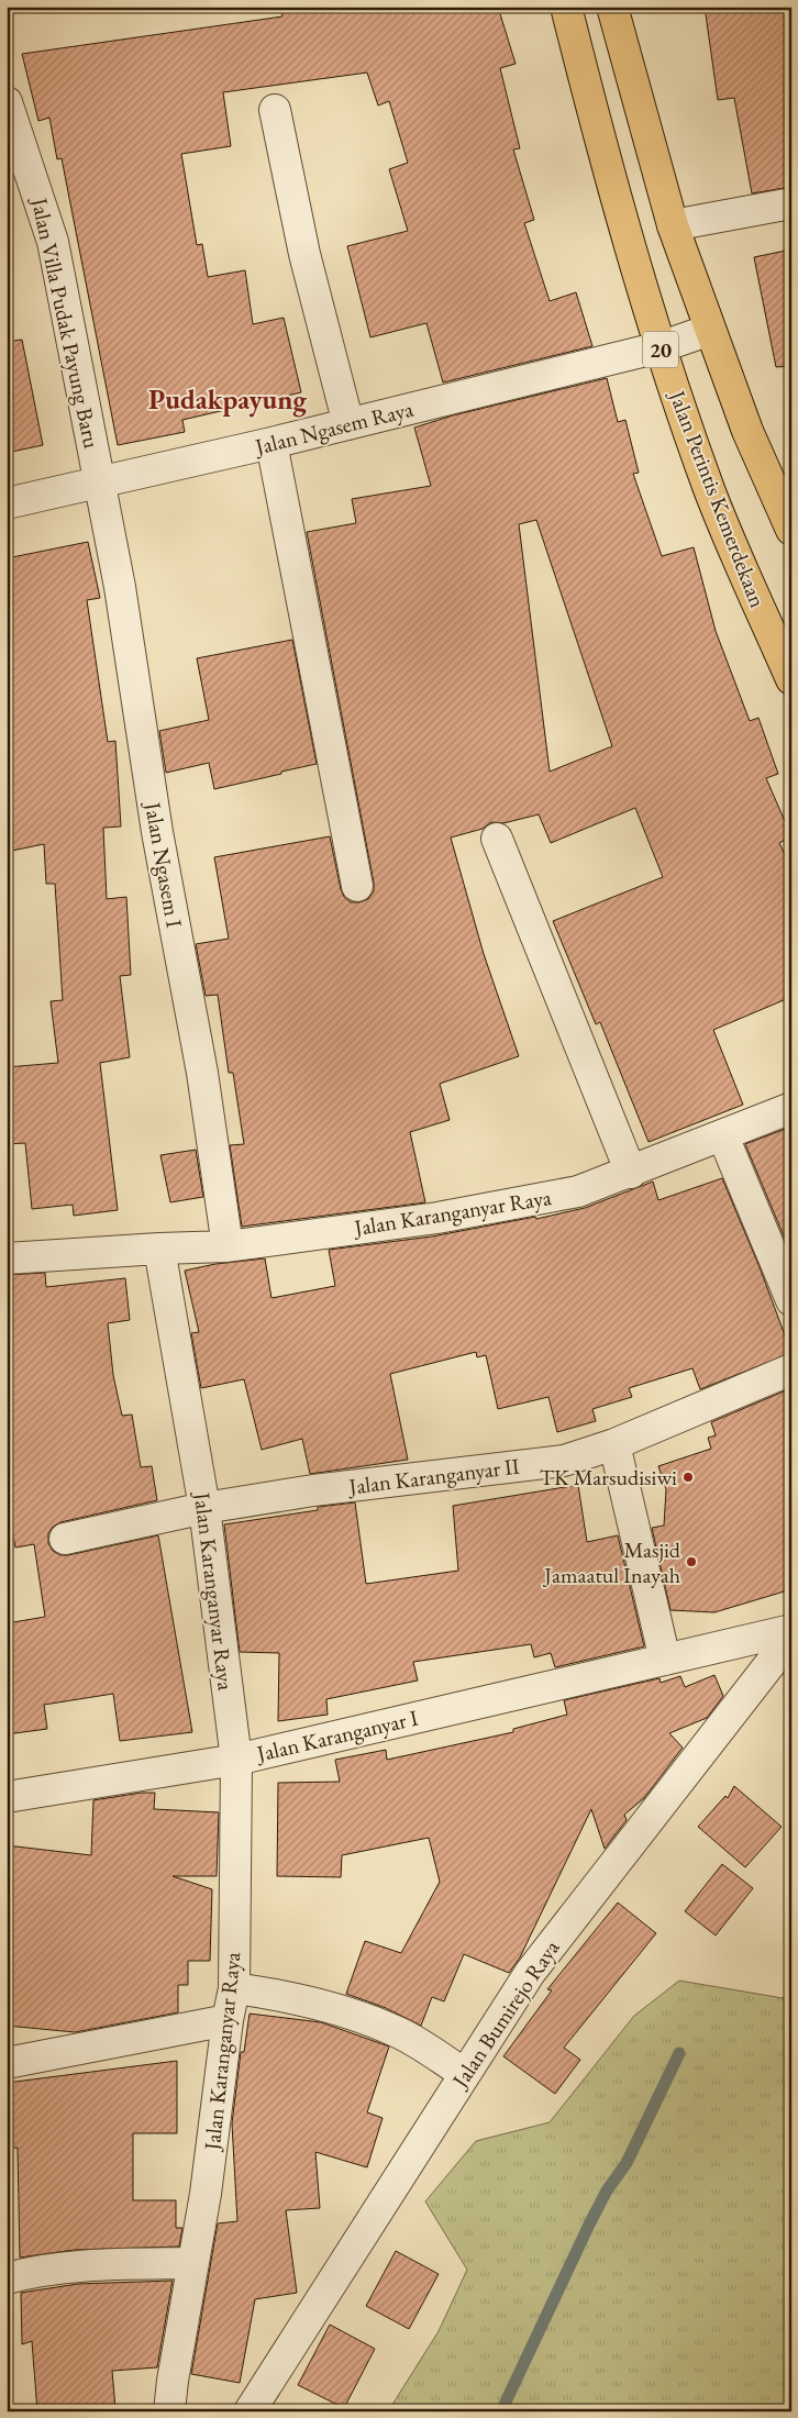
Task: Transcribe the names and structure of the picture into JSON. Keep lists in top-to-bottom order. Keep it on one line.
{"streets":{"highway":["20","Jalan Perintis Kemerdekaan"],"street":["Jalan Villa Pudak Payung Baru","Jalan Ngasem Raya","Jalan Ngasem I","Jalan Karanganyar Raya","Jalan Karanganyar II","Jalan Karanganyar I","Jalan Bumirejo Raya"]},"crossings":[["Jalan Villa Pudak Payung Baru","Jalan Ngasem Raya"],["Jalan Villa Pudak Payung Baru","Jalan Ngasem I"],["Jalan Ngasem Raya","Jalan Perintis Kemerdekaan"],["Jalan Ngasem Raya","Jalan Ngasem I"],["Jalan Ngasem I","Jalan Karanganyar Raya"],["Jalan Karanganyar Raya","Jalan Karanganyar II"],["Jalan Karanganyar Raya","Jalan Karanganyar I"]],"districts":["Pudakpayung"],"places":["TK Marsudisiwi","Masjid Jamaatul Inayah"]}
